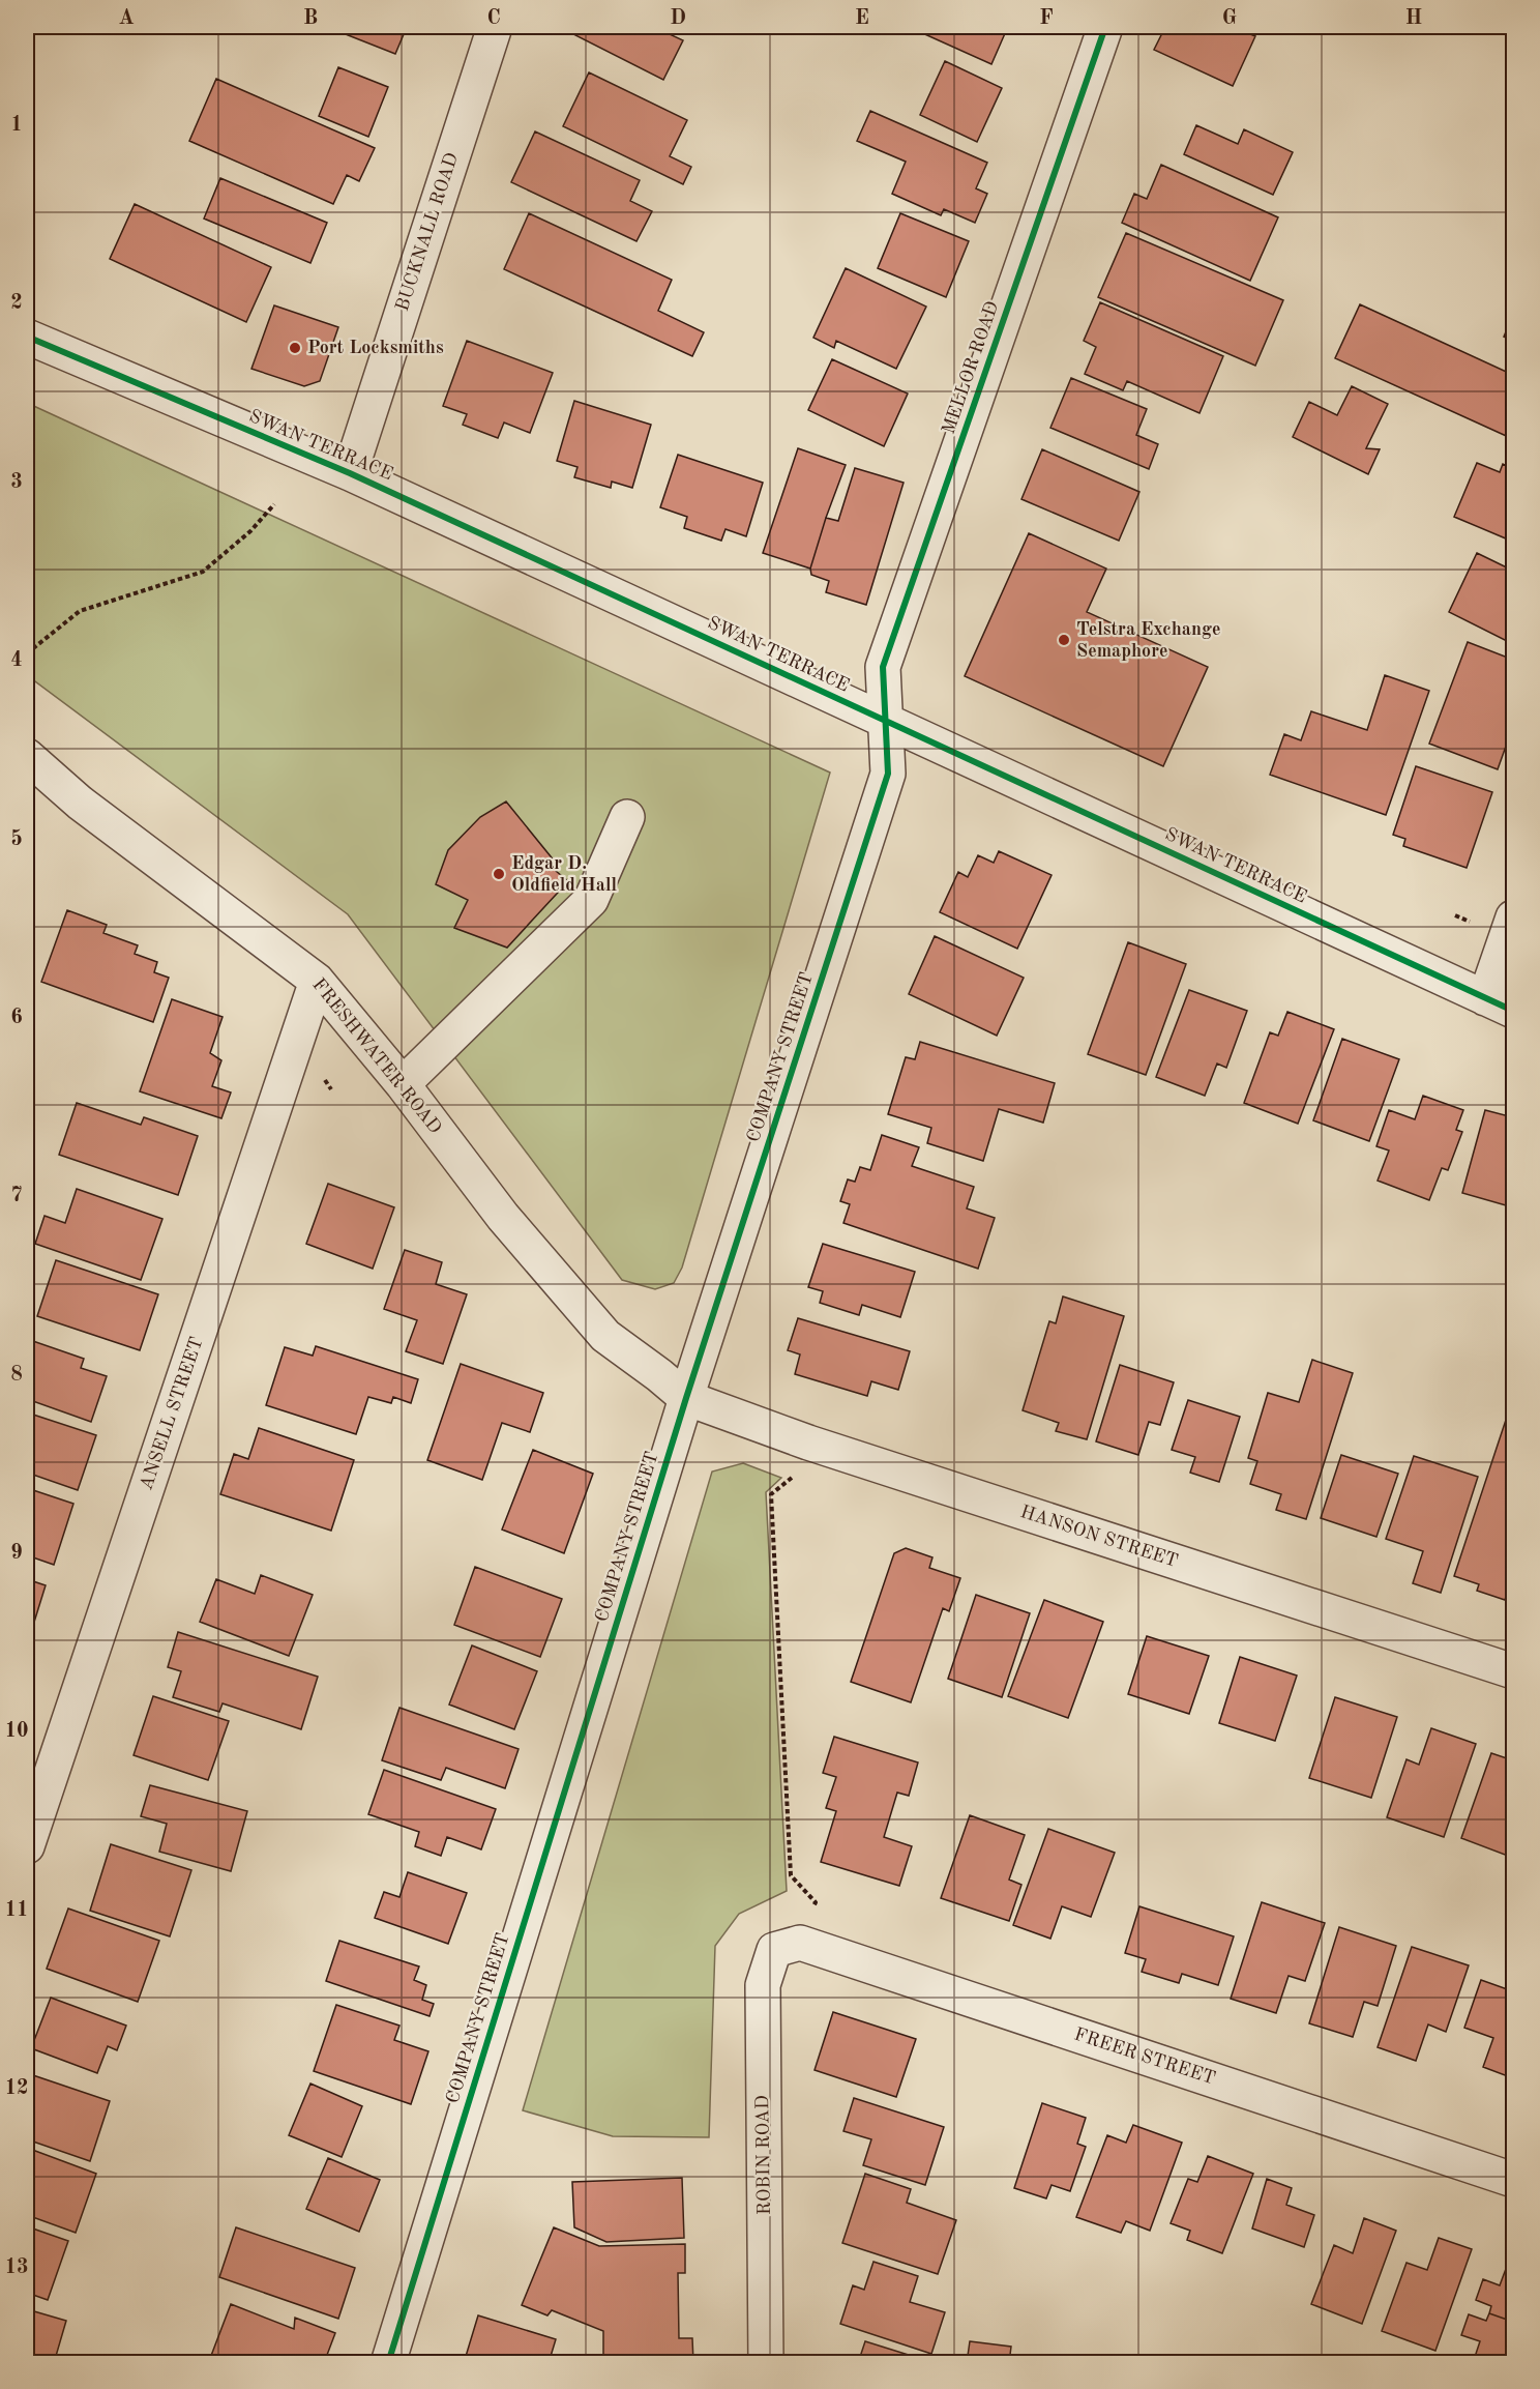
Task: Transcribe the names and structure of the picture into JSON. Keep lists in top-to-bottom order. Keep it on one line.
{"streets":{"street":["BUCKNALL ROAD","MELLOR ROAD","SWAN TERRACE","FRESHWATER ROAD","COMPANY STREET","ANSELL STREET","HANSON STREET","FREER STREET","ROBIN ROAD"]},"crossings":[["BUCKNALL ROAD","SWAN TERRACE"],["MELLOR ROAD","SWAN TERRACE"],["MELLOR ROAD","COMPANY STREET"],["SWAN TERRACE","COMPANY STREET"],["FRESHWATER ROAD","COMPANY STREET"],["FRESHWATER ROAD","ANSELL STREET"],["FRESHWATER ROAD","HANSON STREET"],["COMPANY STREET","HANSON STREET"],["FREER STREET","ROBIN ROAD"]],"places":["Port Locksmiths","Telstra Exchange Semaphore","Edgar D. Oldfield Hall"],"grid":{"columns":["A","B","C","D","E","F","G","H"],"rows":["1","2","3","4","5","6","7","8","9","10","11","12","13"]}}
